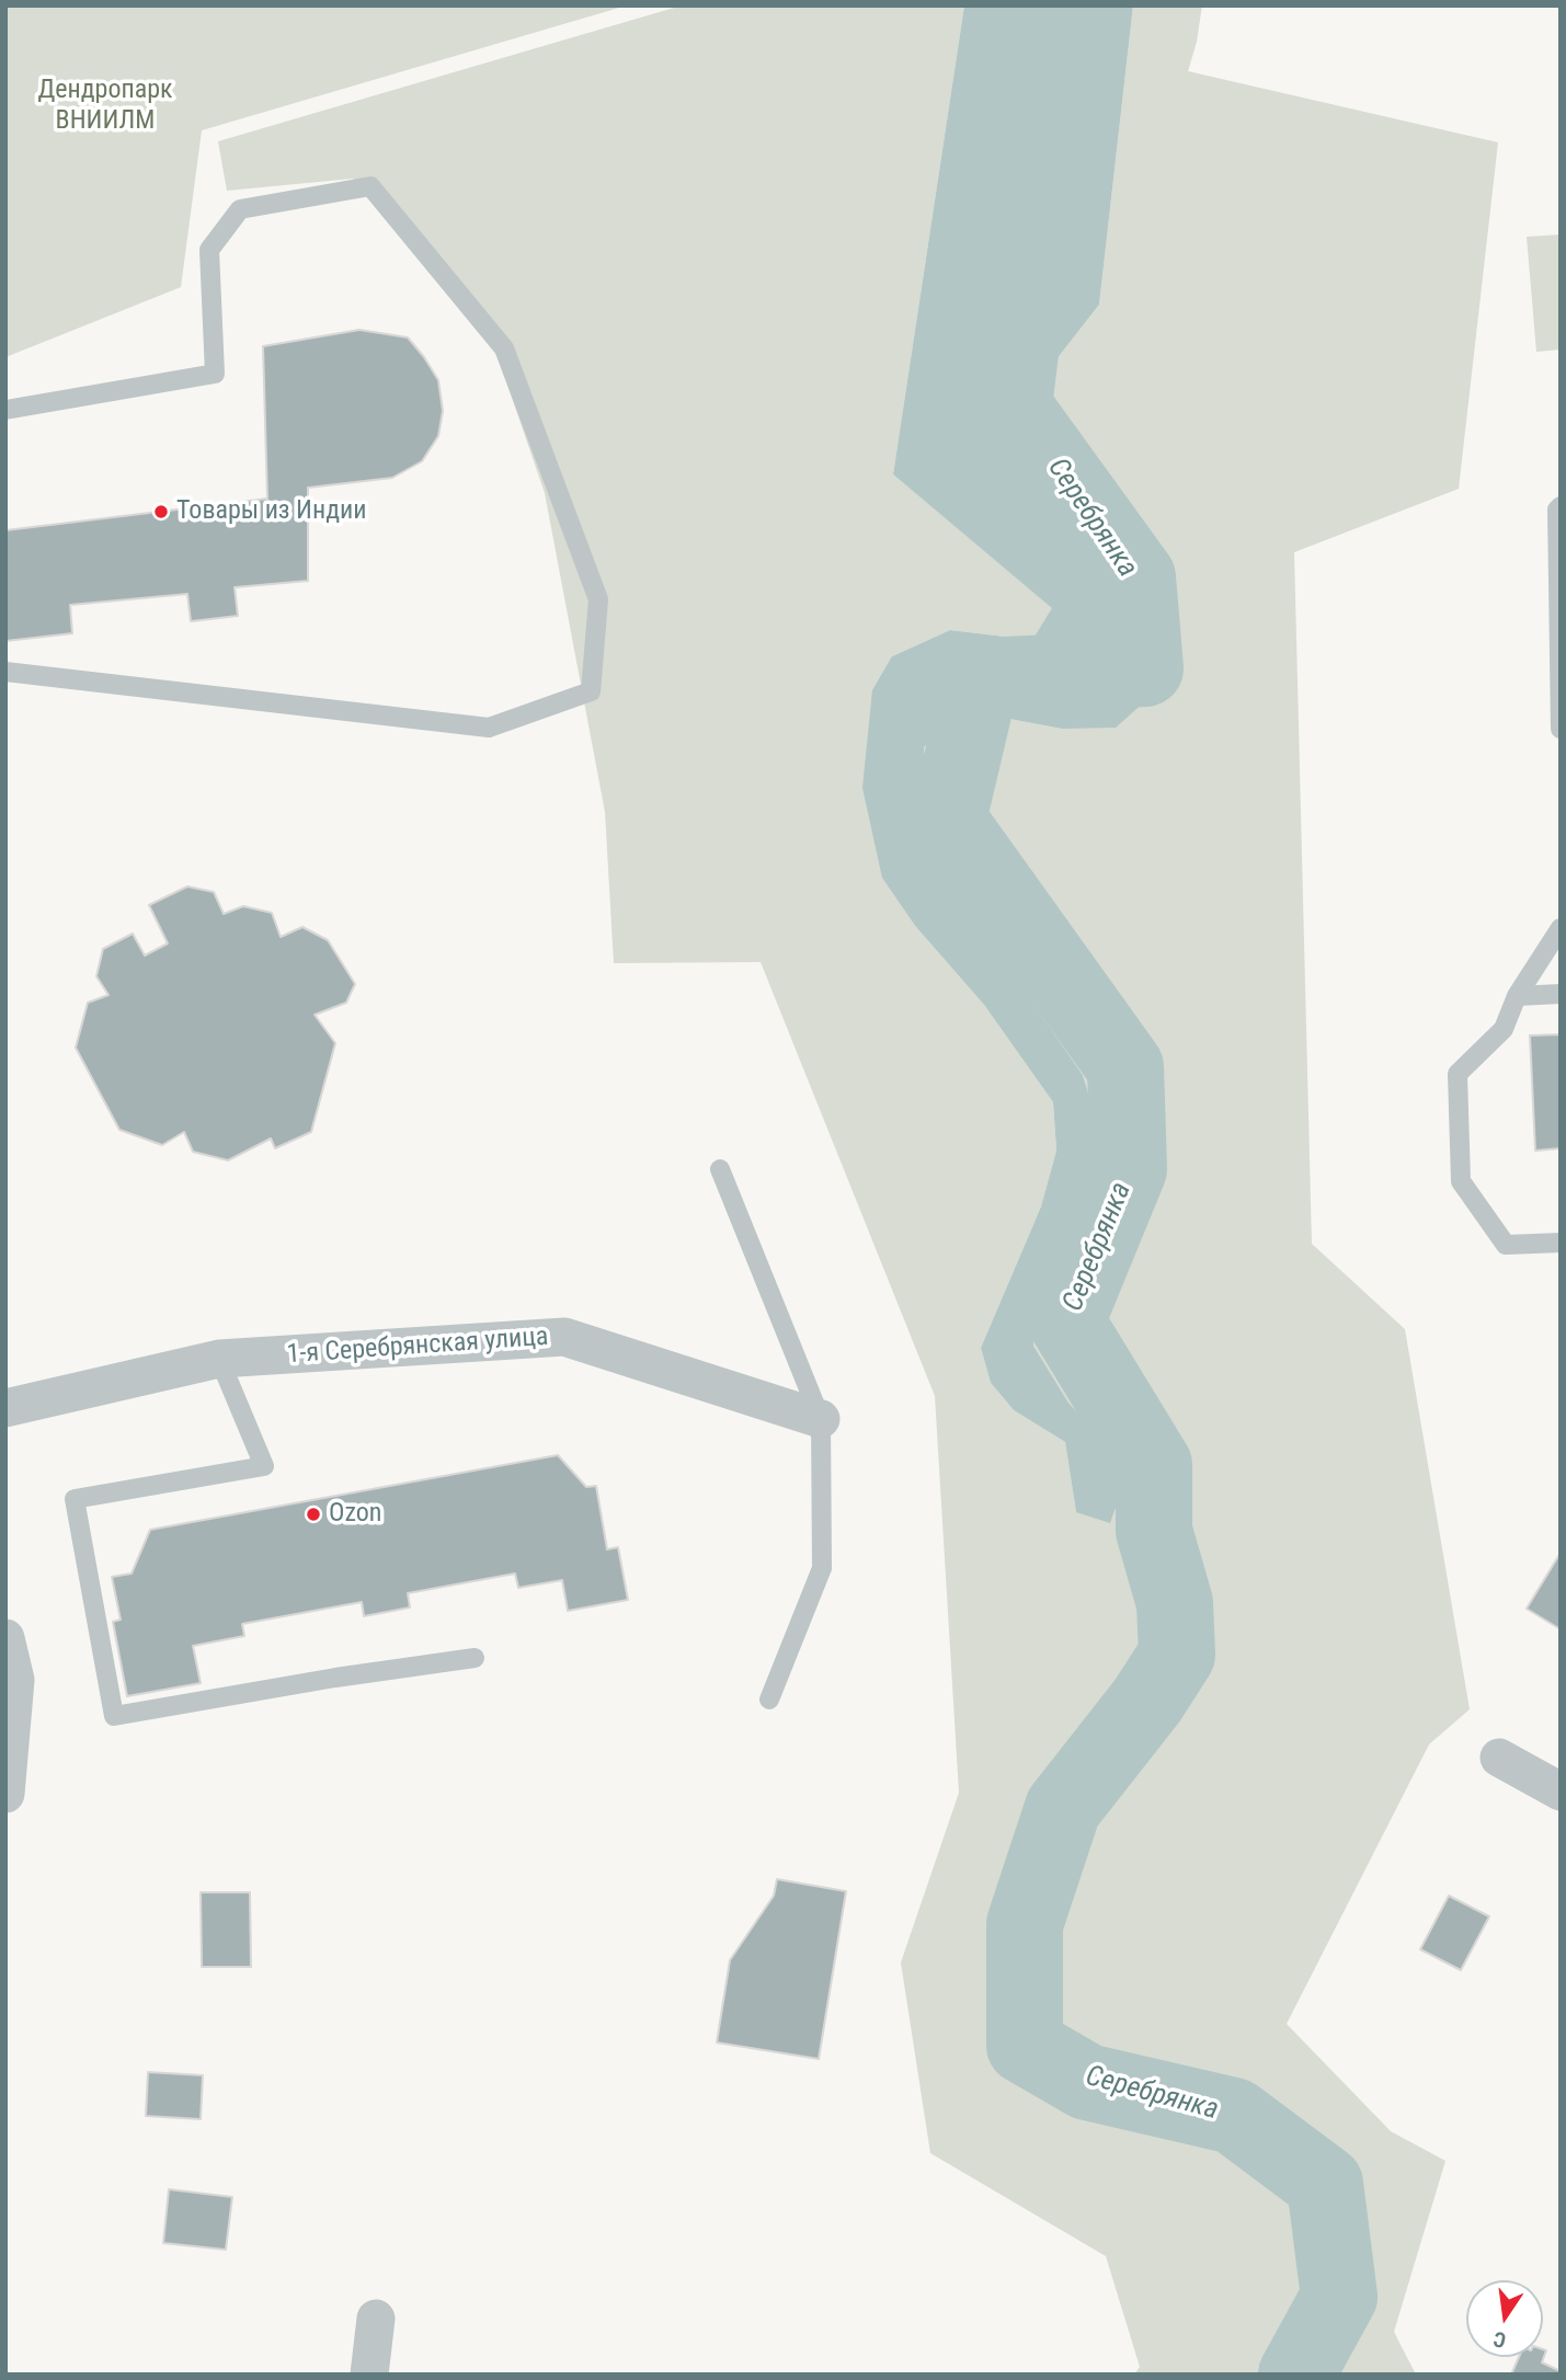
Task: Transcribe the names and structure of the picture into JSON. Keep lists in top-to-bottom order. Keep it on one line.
{"streets":{"street":["1-я Серебрянская улица"]},"water":["Серебрянка"],"parks":["Дендропарк ВНИИЛМ"],"places":["Товары из Индии","Ozon"],"north":"bottom"}
